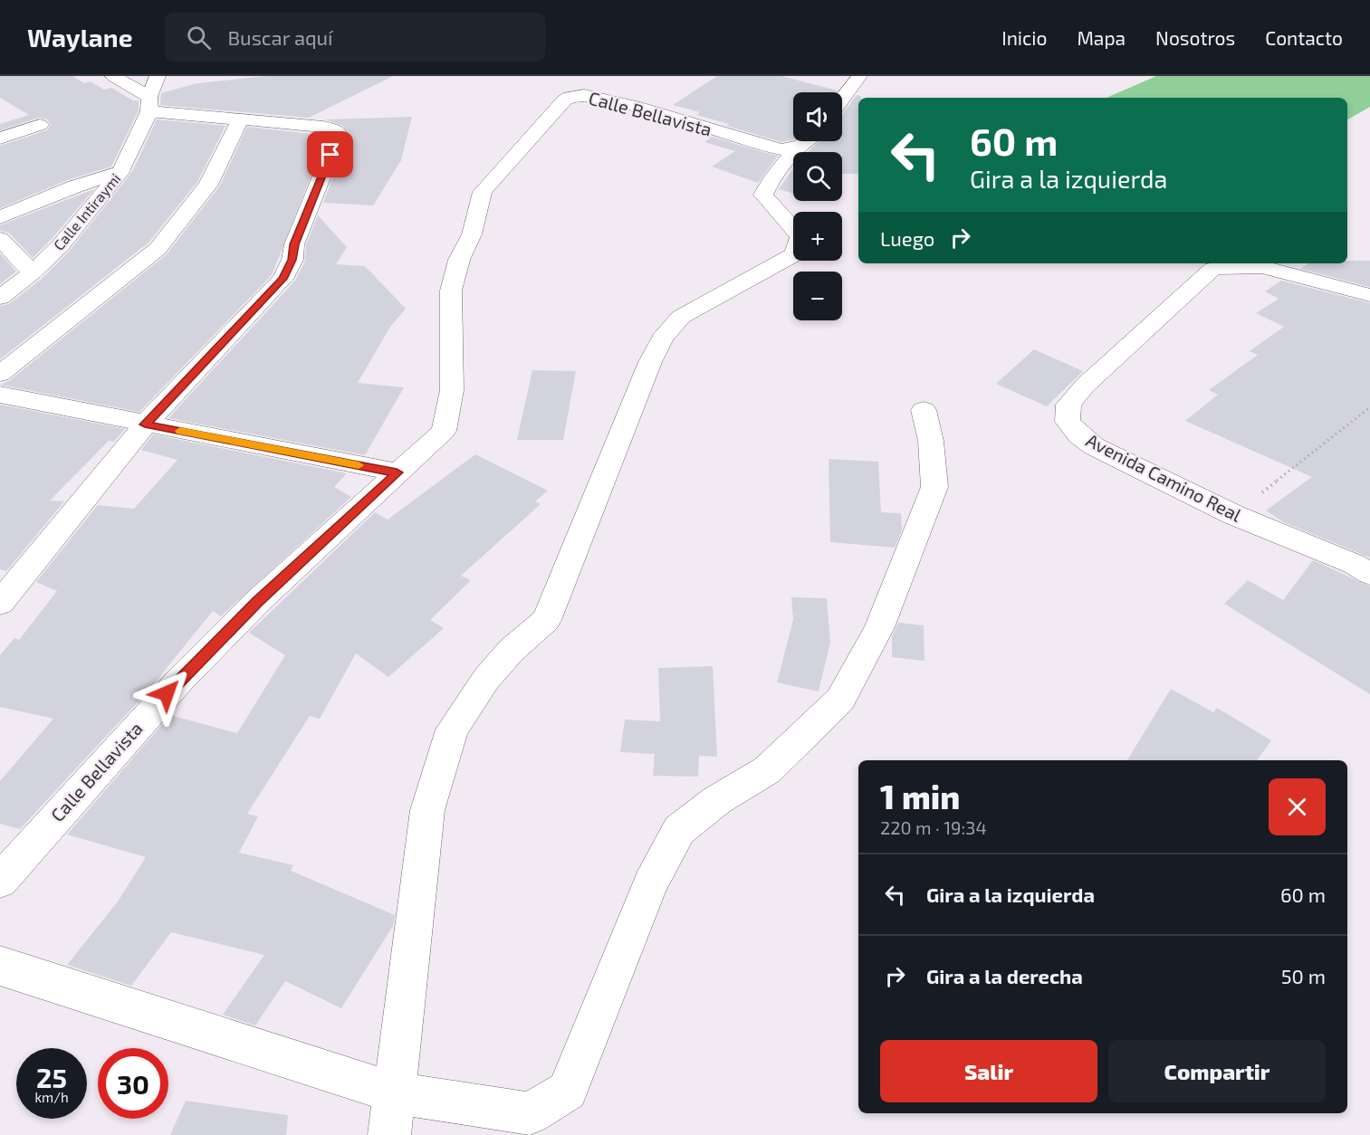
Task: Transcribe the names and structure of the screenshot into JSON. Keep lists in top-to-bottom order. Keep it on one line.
{"streets":{"street":["Calle Bellavista","Calle Intiraymi","Avenida Camino Real"]},"page":{"header":"Waylane","search":"Buscar aquí","nav":["Inicio","Mapa","Nosotros","Contacto"],"map_buttons":["+","−"],"turn":["60 m","Gira a la izquierda"],"then":"Luego","heading":["1 min","220 m · 19:34"],"list":[{"name":"Gira a la izquierda","value":"60 m"},{"name":"Gira a la derecha","value":"50 m"}],"buttons":["Salir","Compartir"],"speed":"25 km/h","limit":"30"}}
